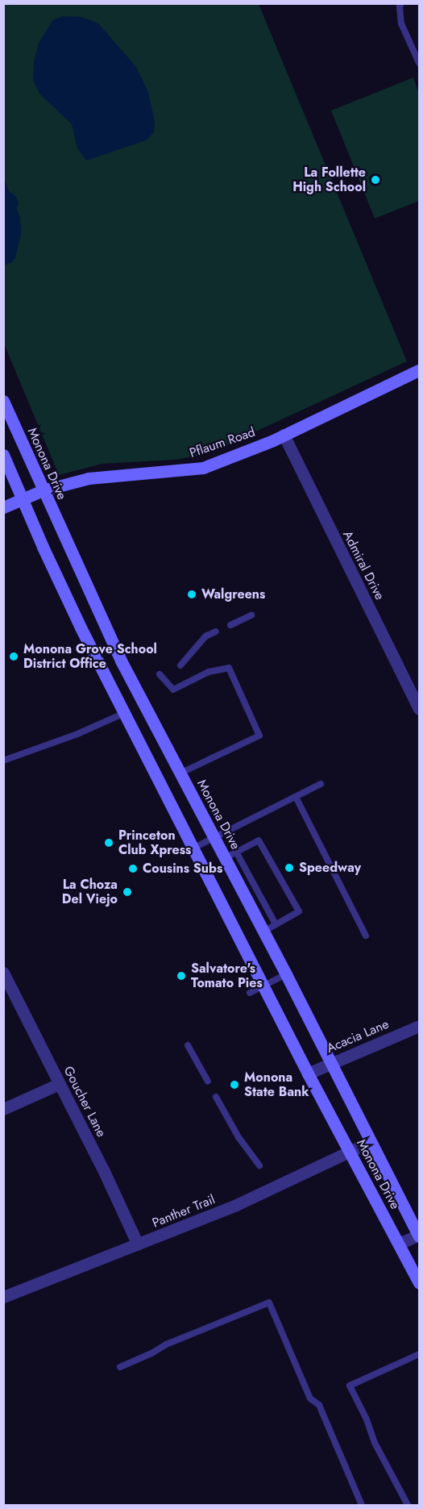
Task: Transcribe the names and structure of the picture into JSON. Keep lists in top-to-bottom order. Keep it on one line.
{"streets":{"street":["Pflaum Road","Monona Drive","Admiral Drive","Acacia Lane","Goucher Lane","Panther Trail"]},"crossings":[["Pflaum Road","Monona Drive"],["Pflaum Road","Admiral Drive"],["Monona Drive","Acacia Lane"],["Monona Drive","Panther Trail"],["Goucher Lane","Panther Trail"]],"places":["La Follette High School","Walgreens","Monona Grove School District Office","Princeton Club Xpress","Speedway","Cousins Subs","La Choza Del Viejo","Salvatore's Tomato Pies","Monona State Bank"]}
